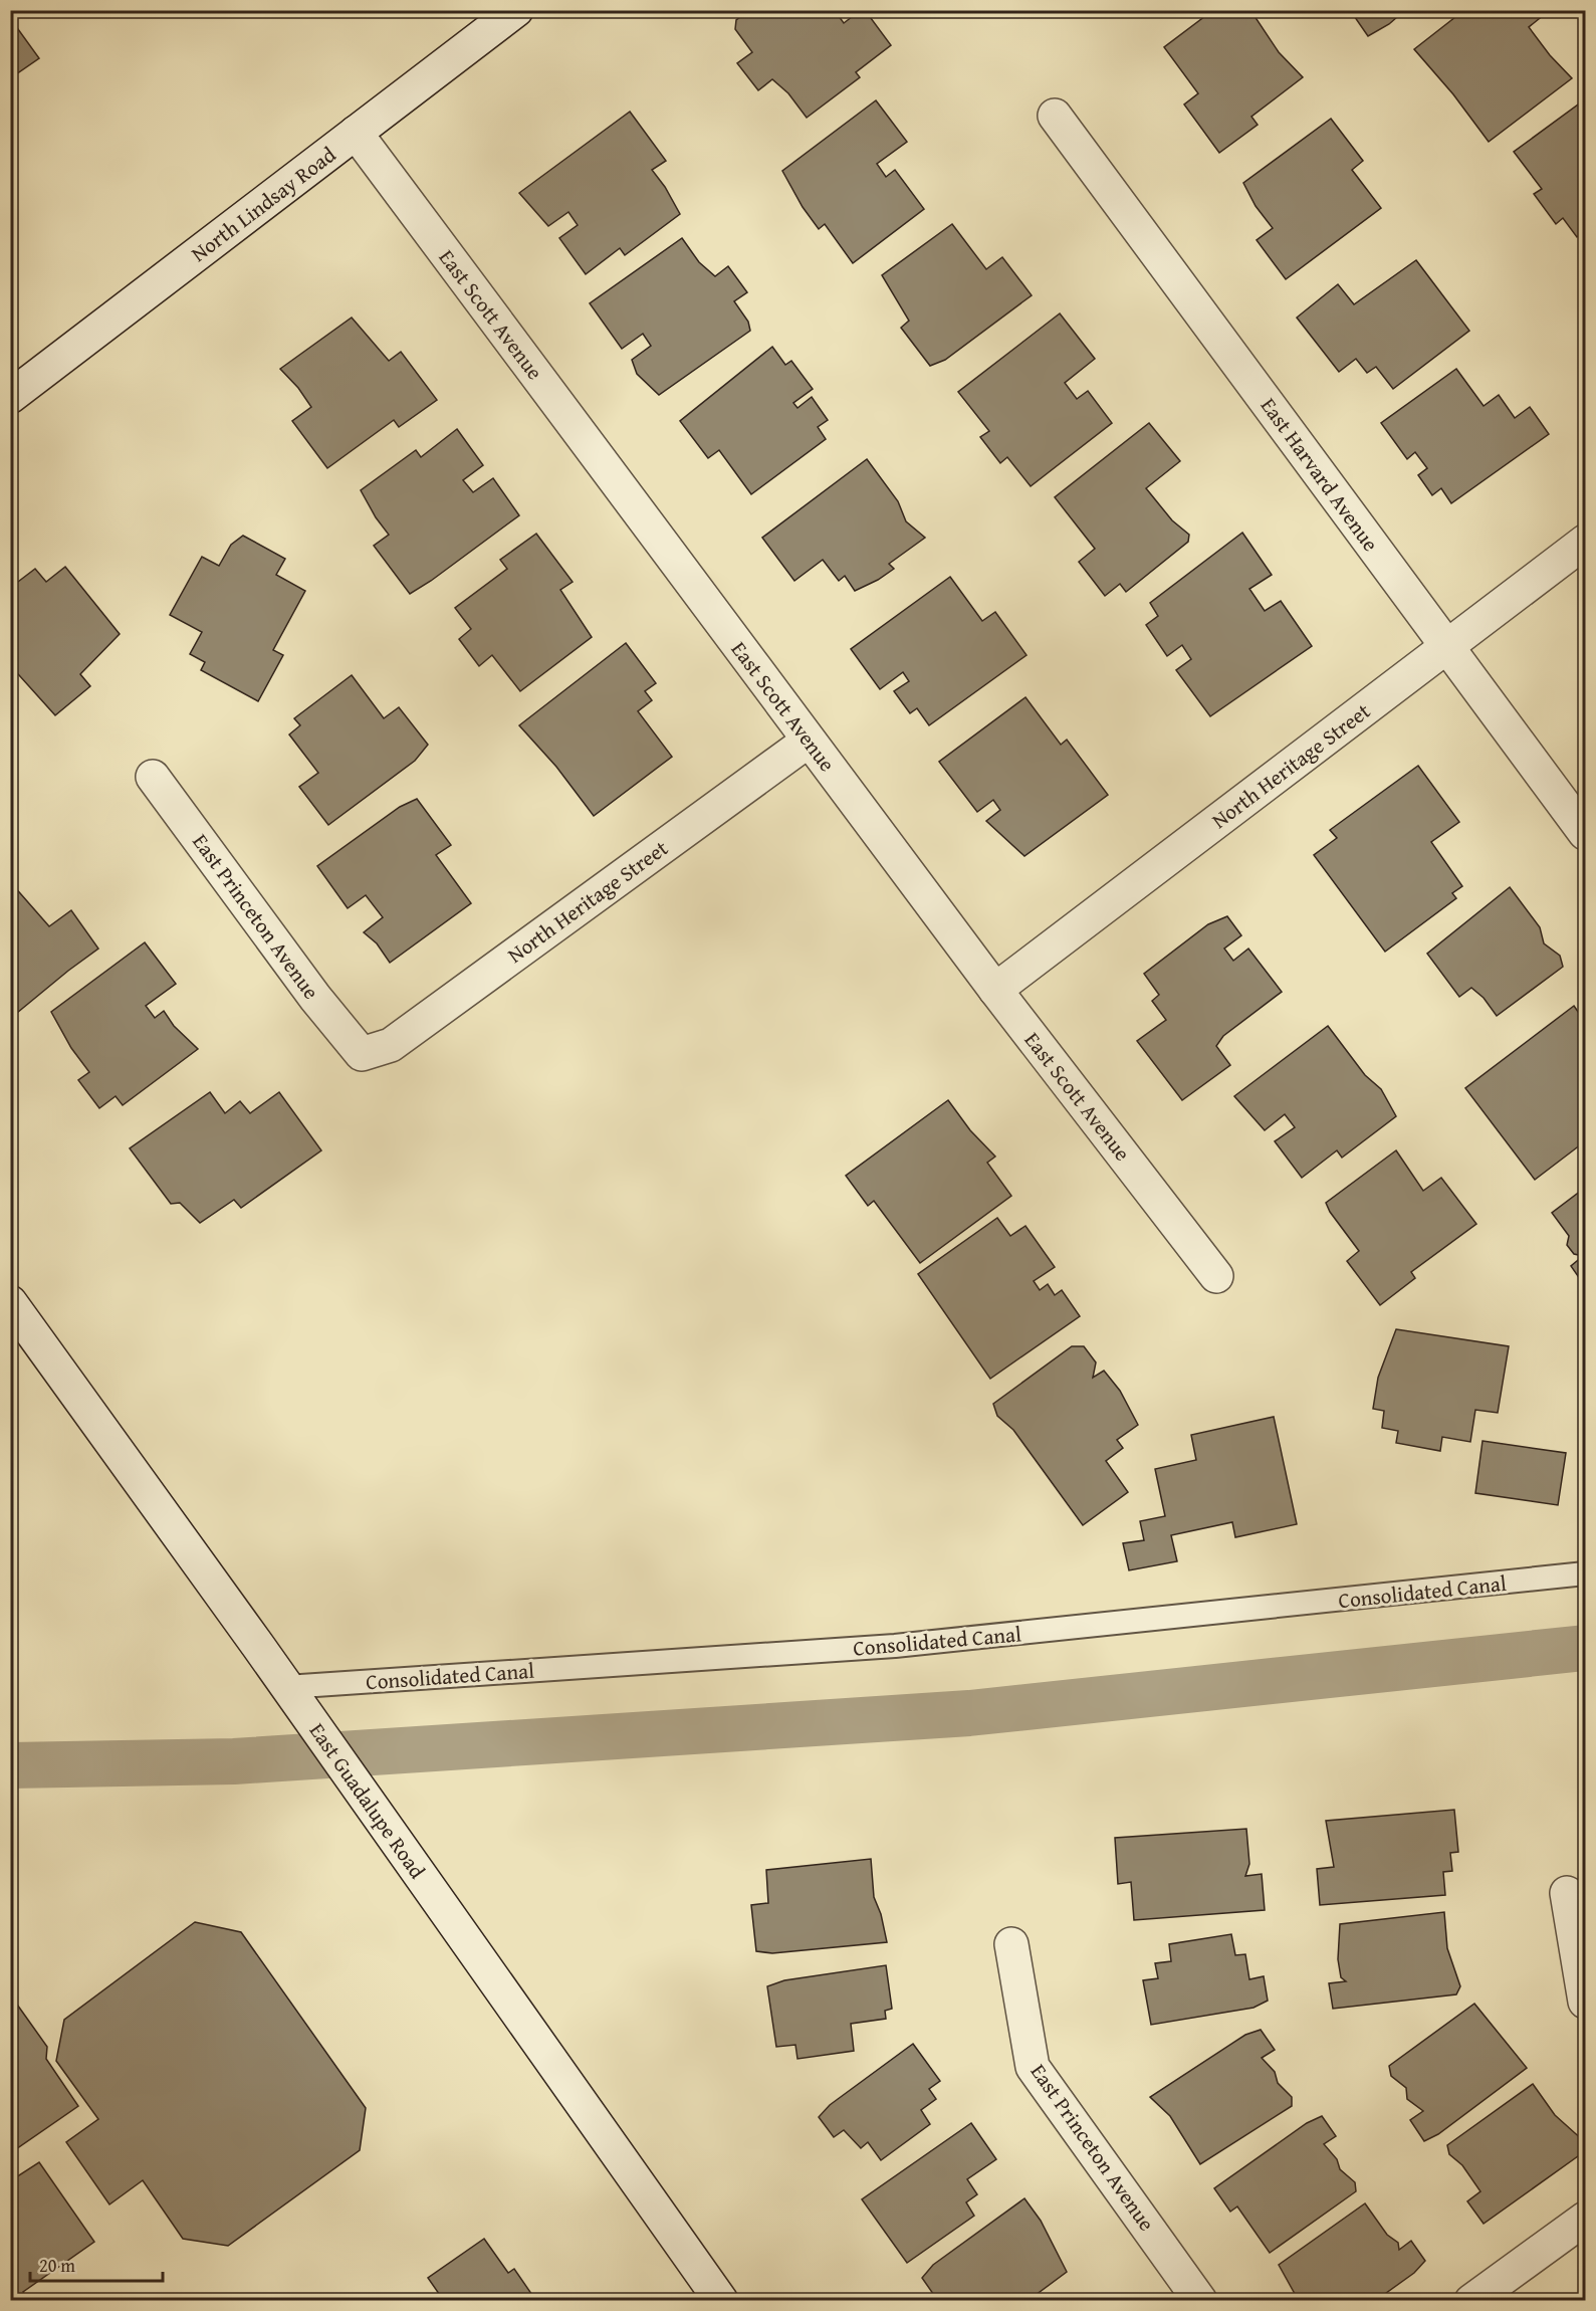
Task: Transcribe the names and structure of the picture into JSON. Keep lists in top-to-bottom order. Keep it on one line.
{"streets":{"street":["North Lindsay Road","East Scott Avenue","East Harvard Avenue","North Heritage Street","East Princeton Avenue","East Guadalupe Road"],"lane":["Consolidated Canal"]},"crossings":[["North Lindsay Road","East Scott Avenue"],["East Scott Avenue","North Heritage Street"],["East Harvard Avenue","North Heritage Street"],["North Heritage Street","East Princeton Avenue"],["Consolidated Canal","East Guadalupe Road"]],"scale_bar":"20 m"}
